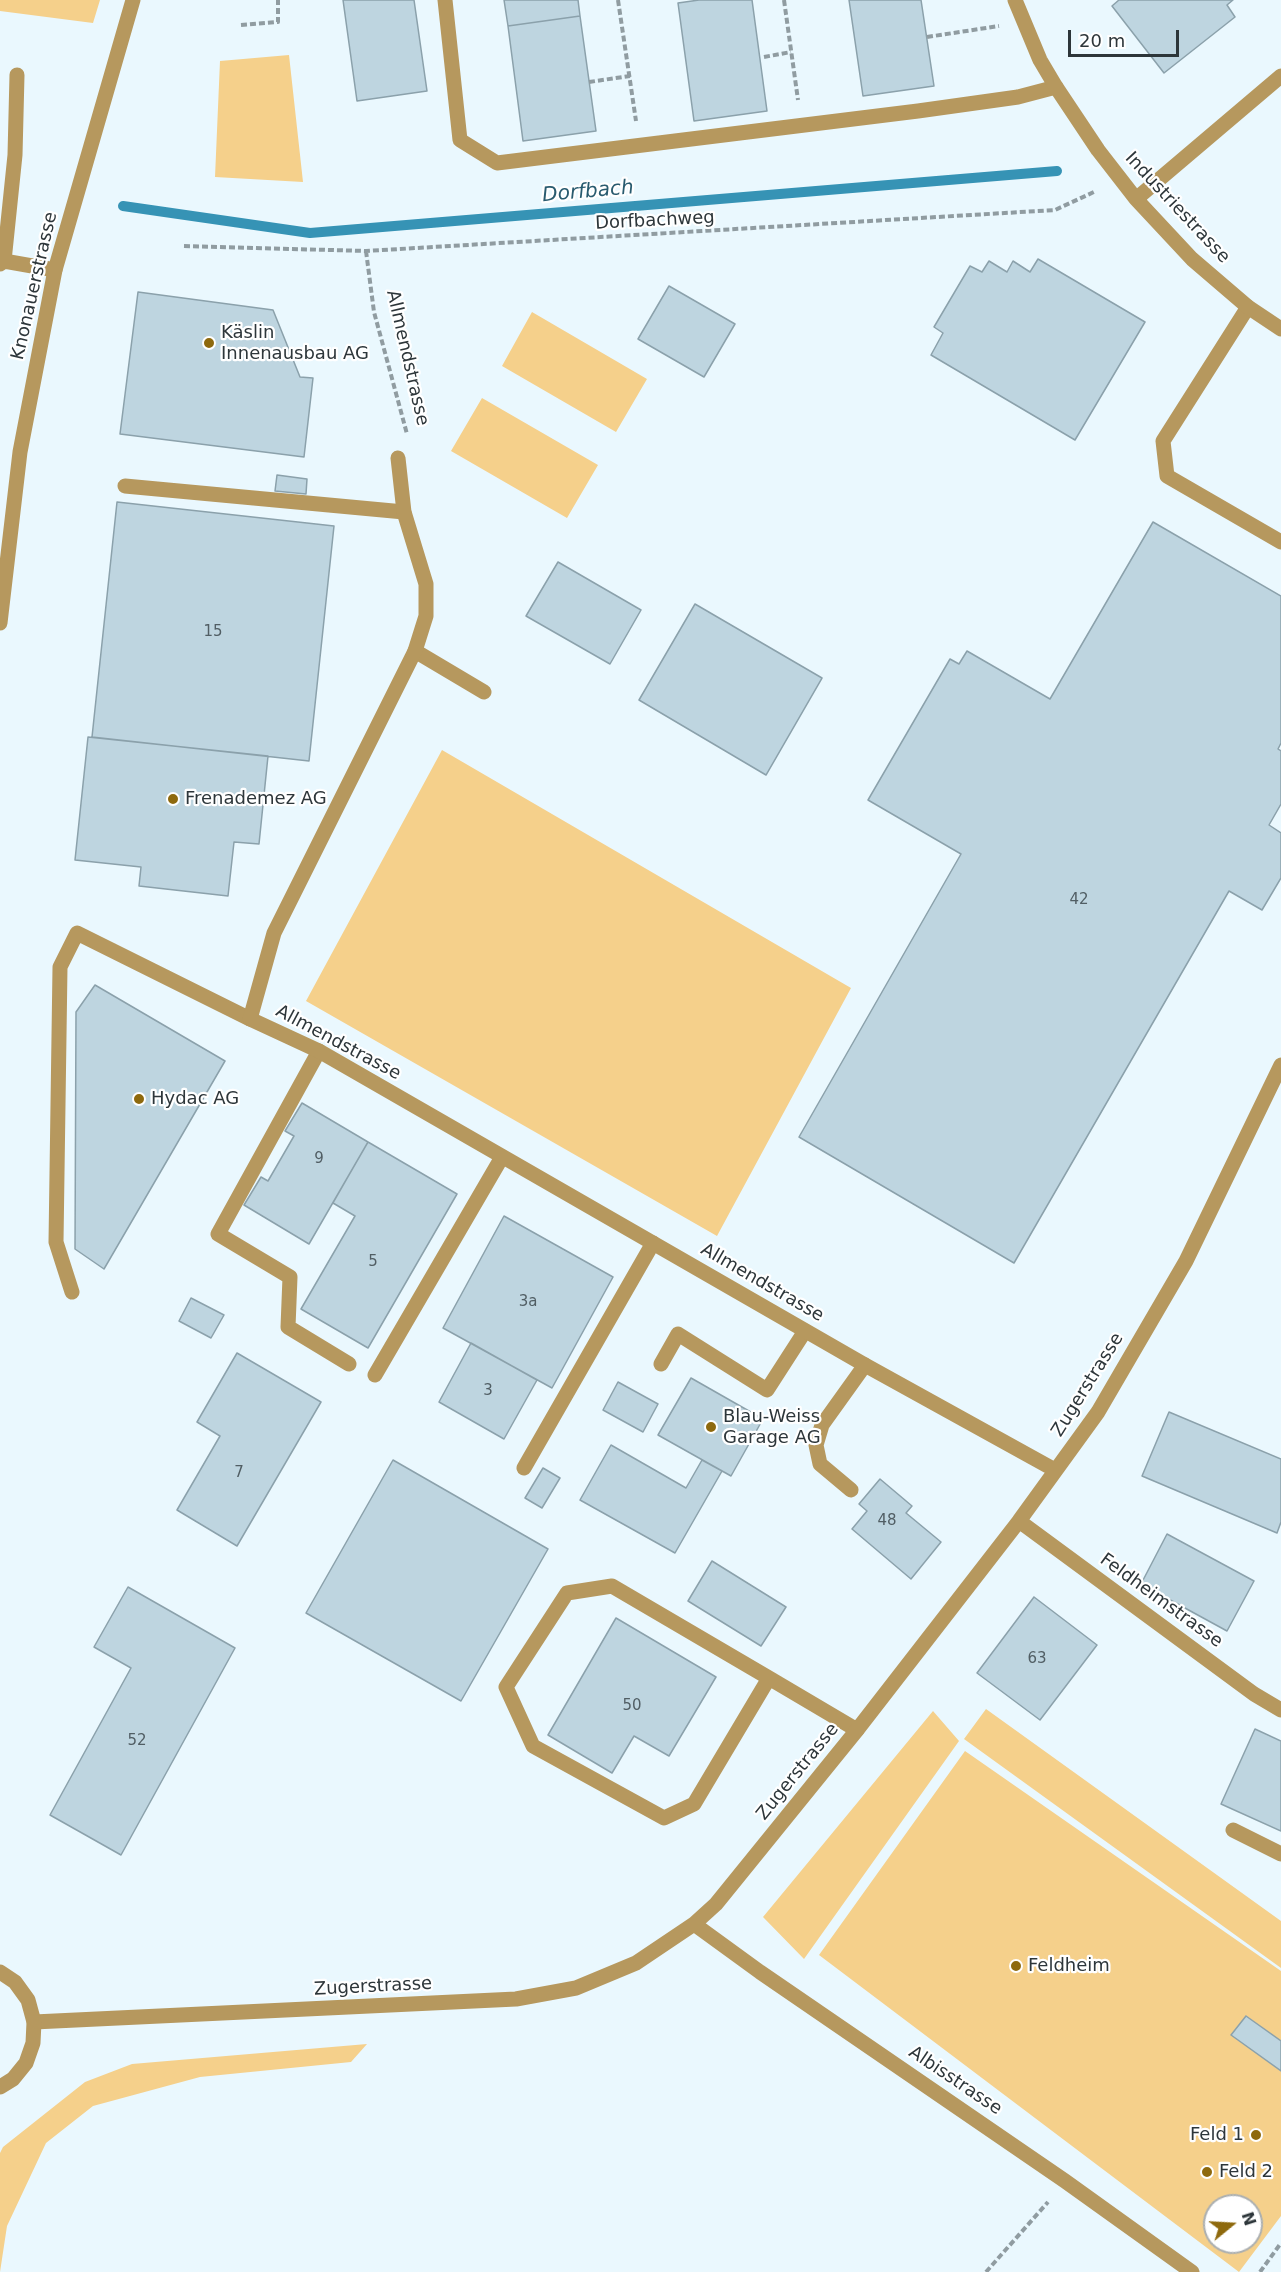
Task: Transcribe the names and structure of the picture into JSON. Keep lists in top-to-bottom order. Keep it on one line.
{"streets":{"street":["Industriestrasse","Knonauerstrasse","Allmendstrasse","Zugerstrasse","Feldheimstrasse","Albisstrasse"],"path":["Dorfbachweg"]},"crossings":[["Industriestrasse","Dorfbachweg"],["Dorfbachweg","Allmendstrasse"],["Allmendstrasse","Zugerstrasse"],["Zugerstrasse","Feldheimstrasse"],["Zugerstrasse","Albisstrasse"]],"water":["Dorfbach"],"places":["Käslin Innenausbau AG","Frenademez AG","Hydac AG","Blau-Weiss Garage AG","Feldheim","Feld 1","Feld 2"],"house_numbers":["15","42","9","5","3a","3","7","48","63","50","52"],"scale_bar":"20 m","north":"right"}
